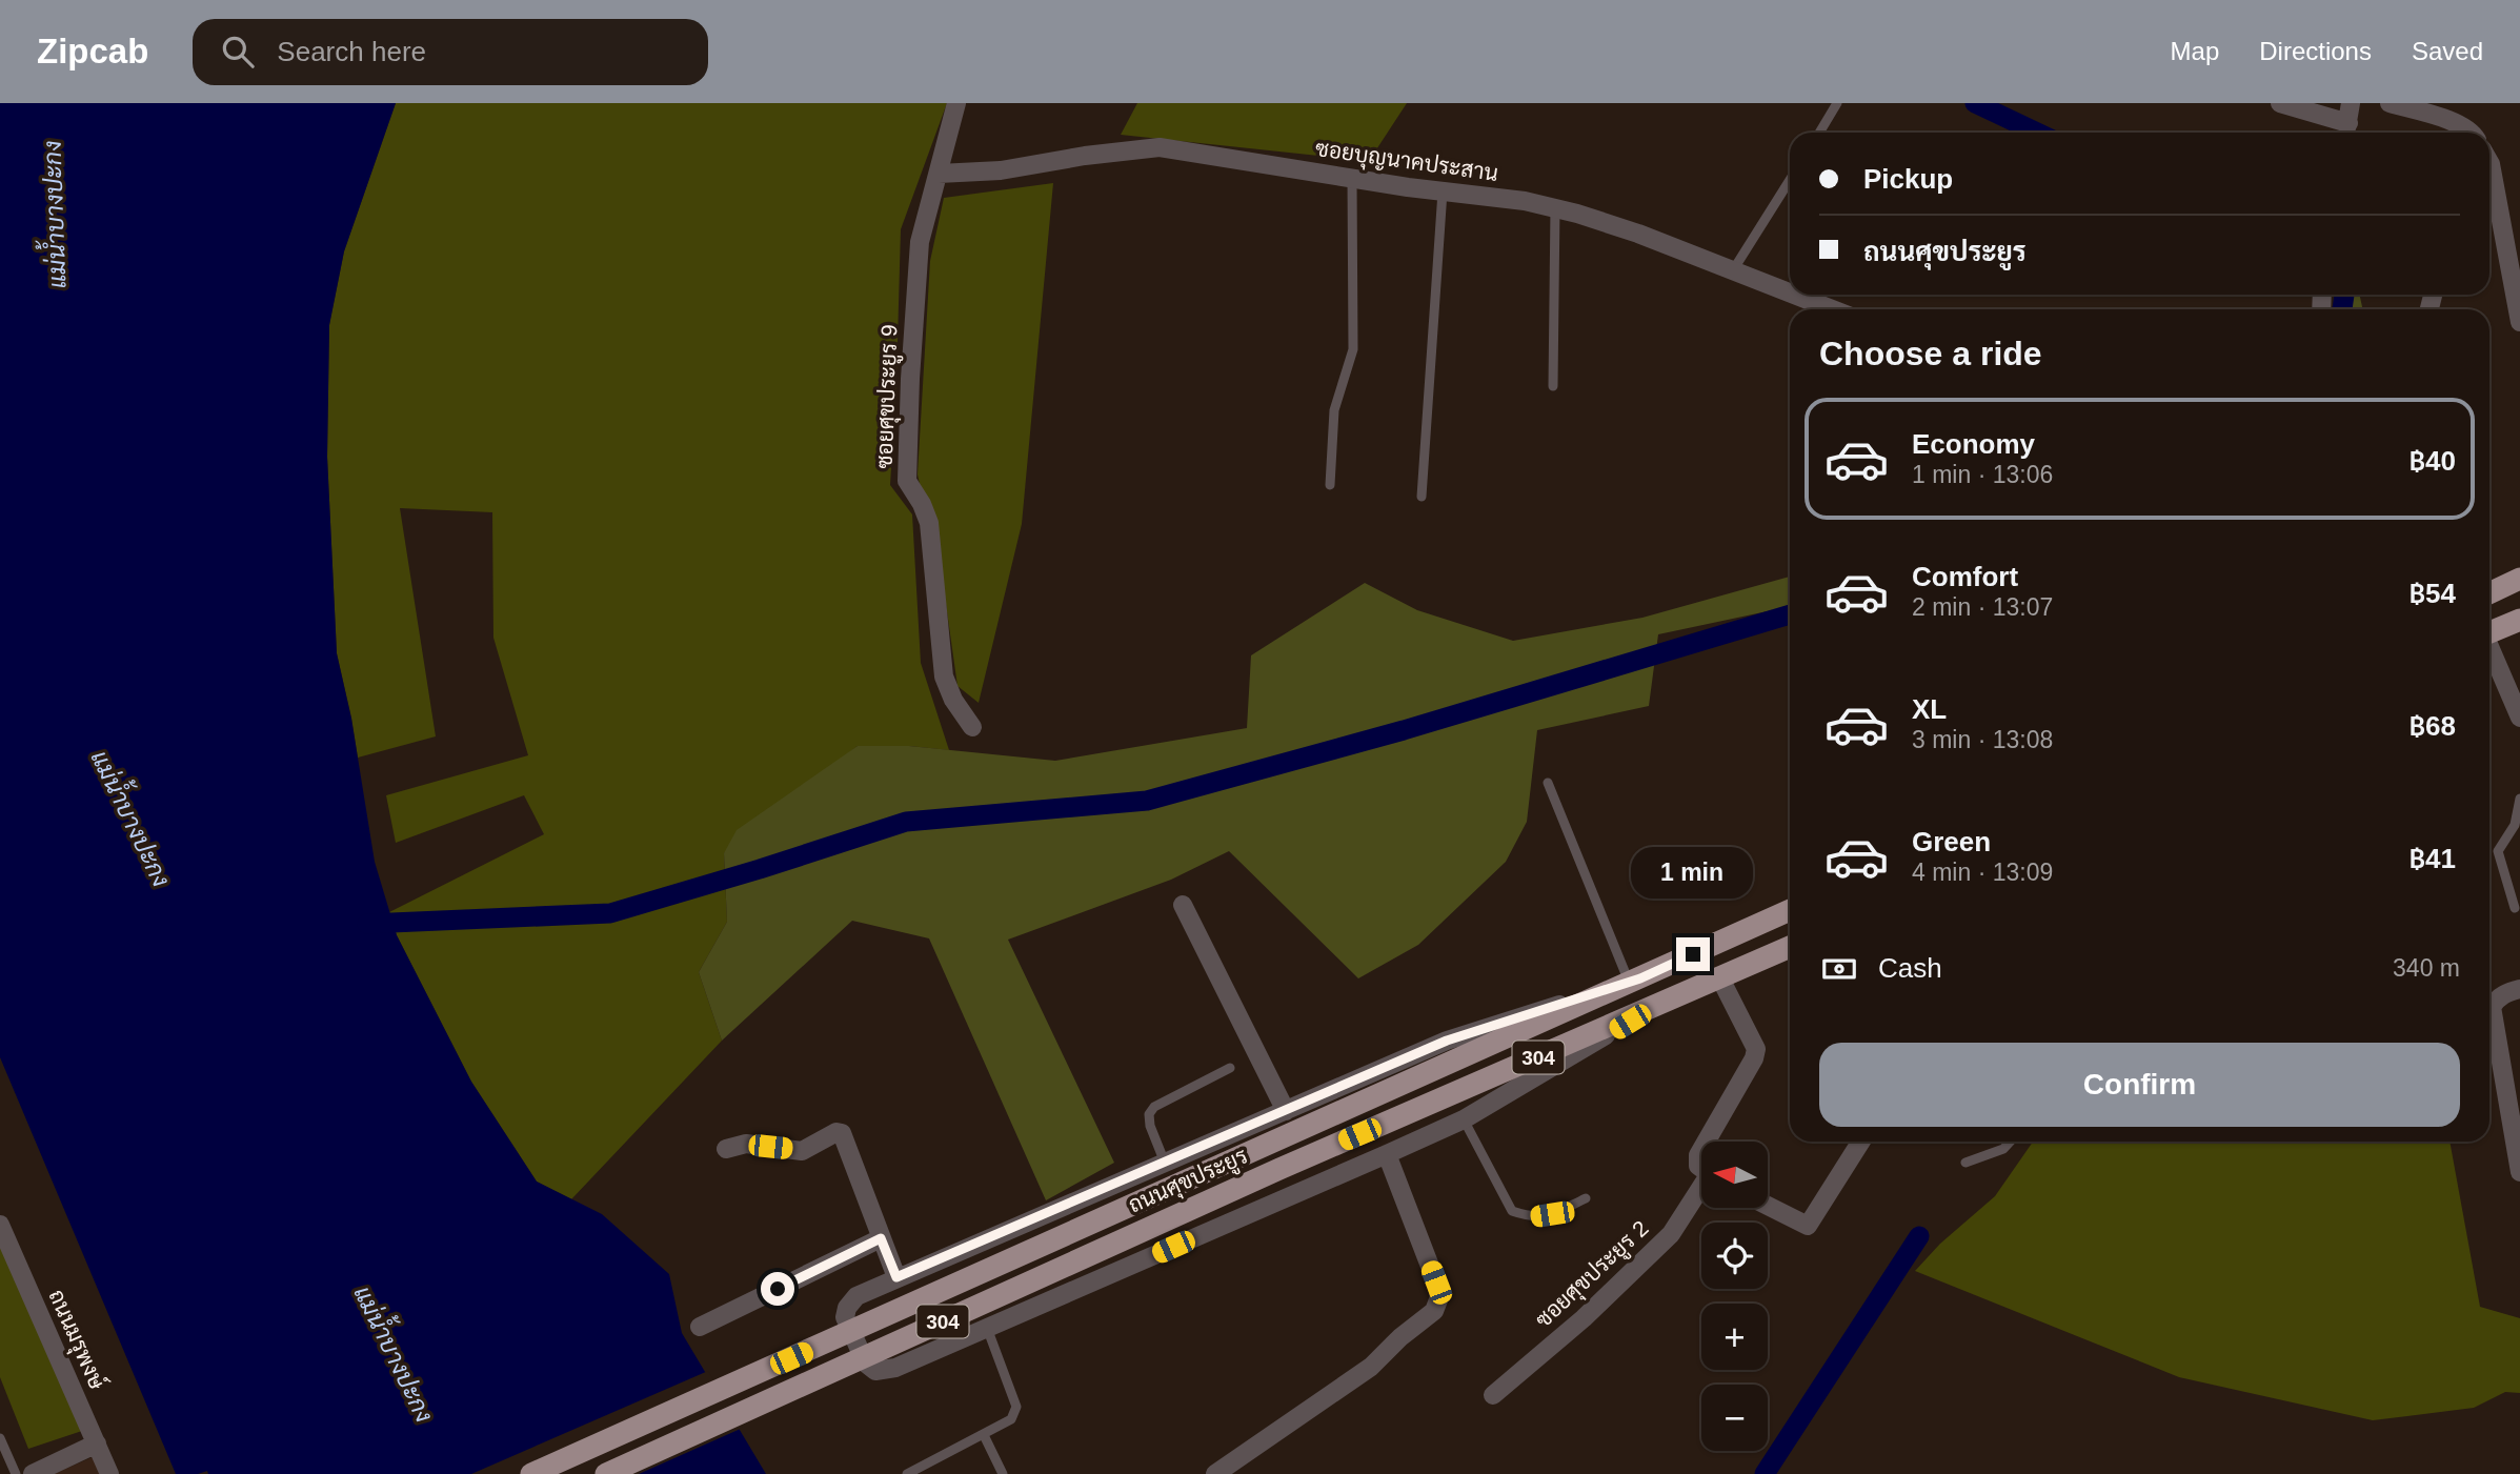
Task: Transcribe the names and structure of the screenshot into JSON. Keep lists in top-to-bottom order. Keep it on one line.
{"streets":{"main road":["304","ถนนศุขประยูร"],"street":["ซอยบุญนาคประสาน","ซอยศุขประยูร 9","ซอยศุขประยูร 2","ถนนมรุพงษ์"]},"crossings":[["ซอยบุญนาคประสาน","ซอยศุขประยูร 9"],["ถนนศุขประยูร","ซอยศุขประยูร 2"]],"water":["แม่น้ำบางปะกง"],"north":"left","page":{"header":"Zipcab","search":"Search here","nav":["Map","Directions","Saved"],"banner":["Pickup","ถนนศุขประยูร"],"heading":"Choose a ride","list":[{"name":"Economy","note":"1 min · 13:06","value":"฿40"},{"name":"Comfort","note":"2 min · 13:07","value":"฿54"},{"name":"XL","note":"3 min · 13:08","value":"฿68"},{"name":"Green","note":"4 min · 13:09","value":"฿41"}],"bubble":"1 min","pay":["Cash","340 m"],"buttons":"Confirm","map_buttons":["+","−"]}}
